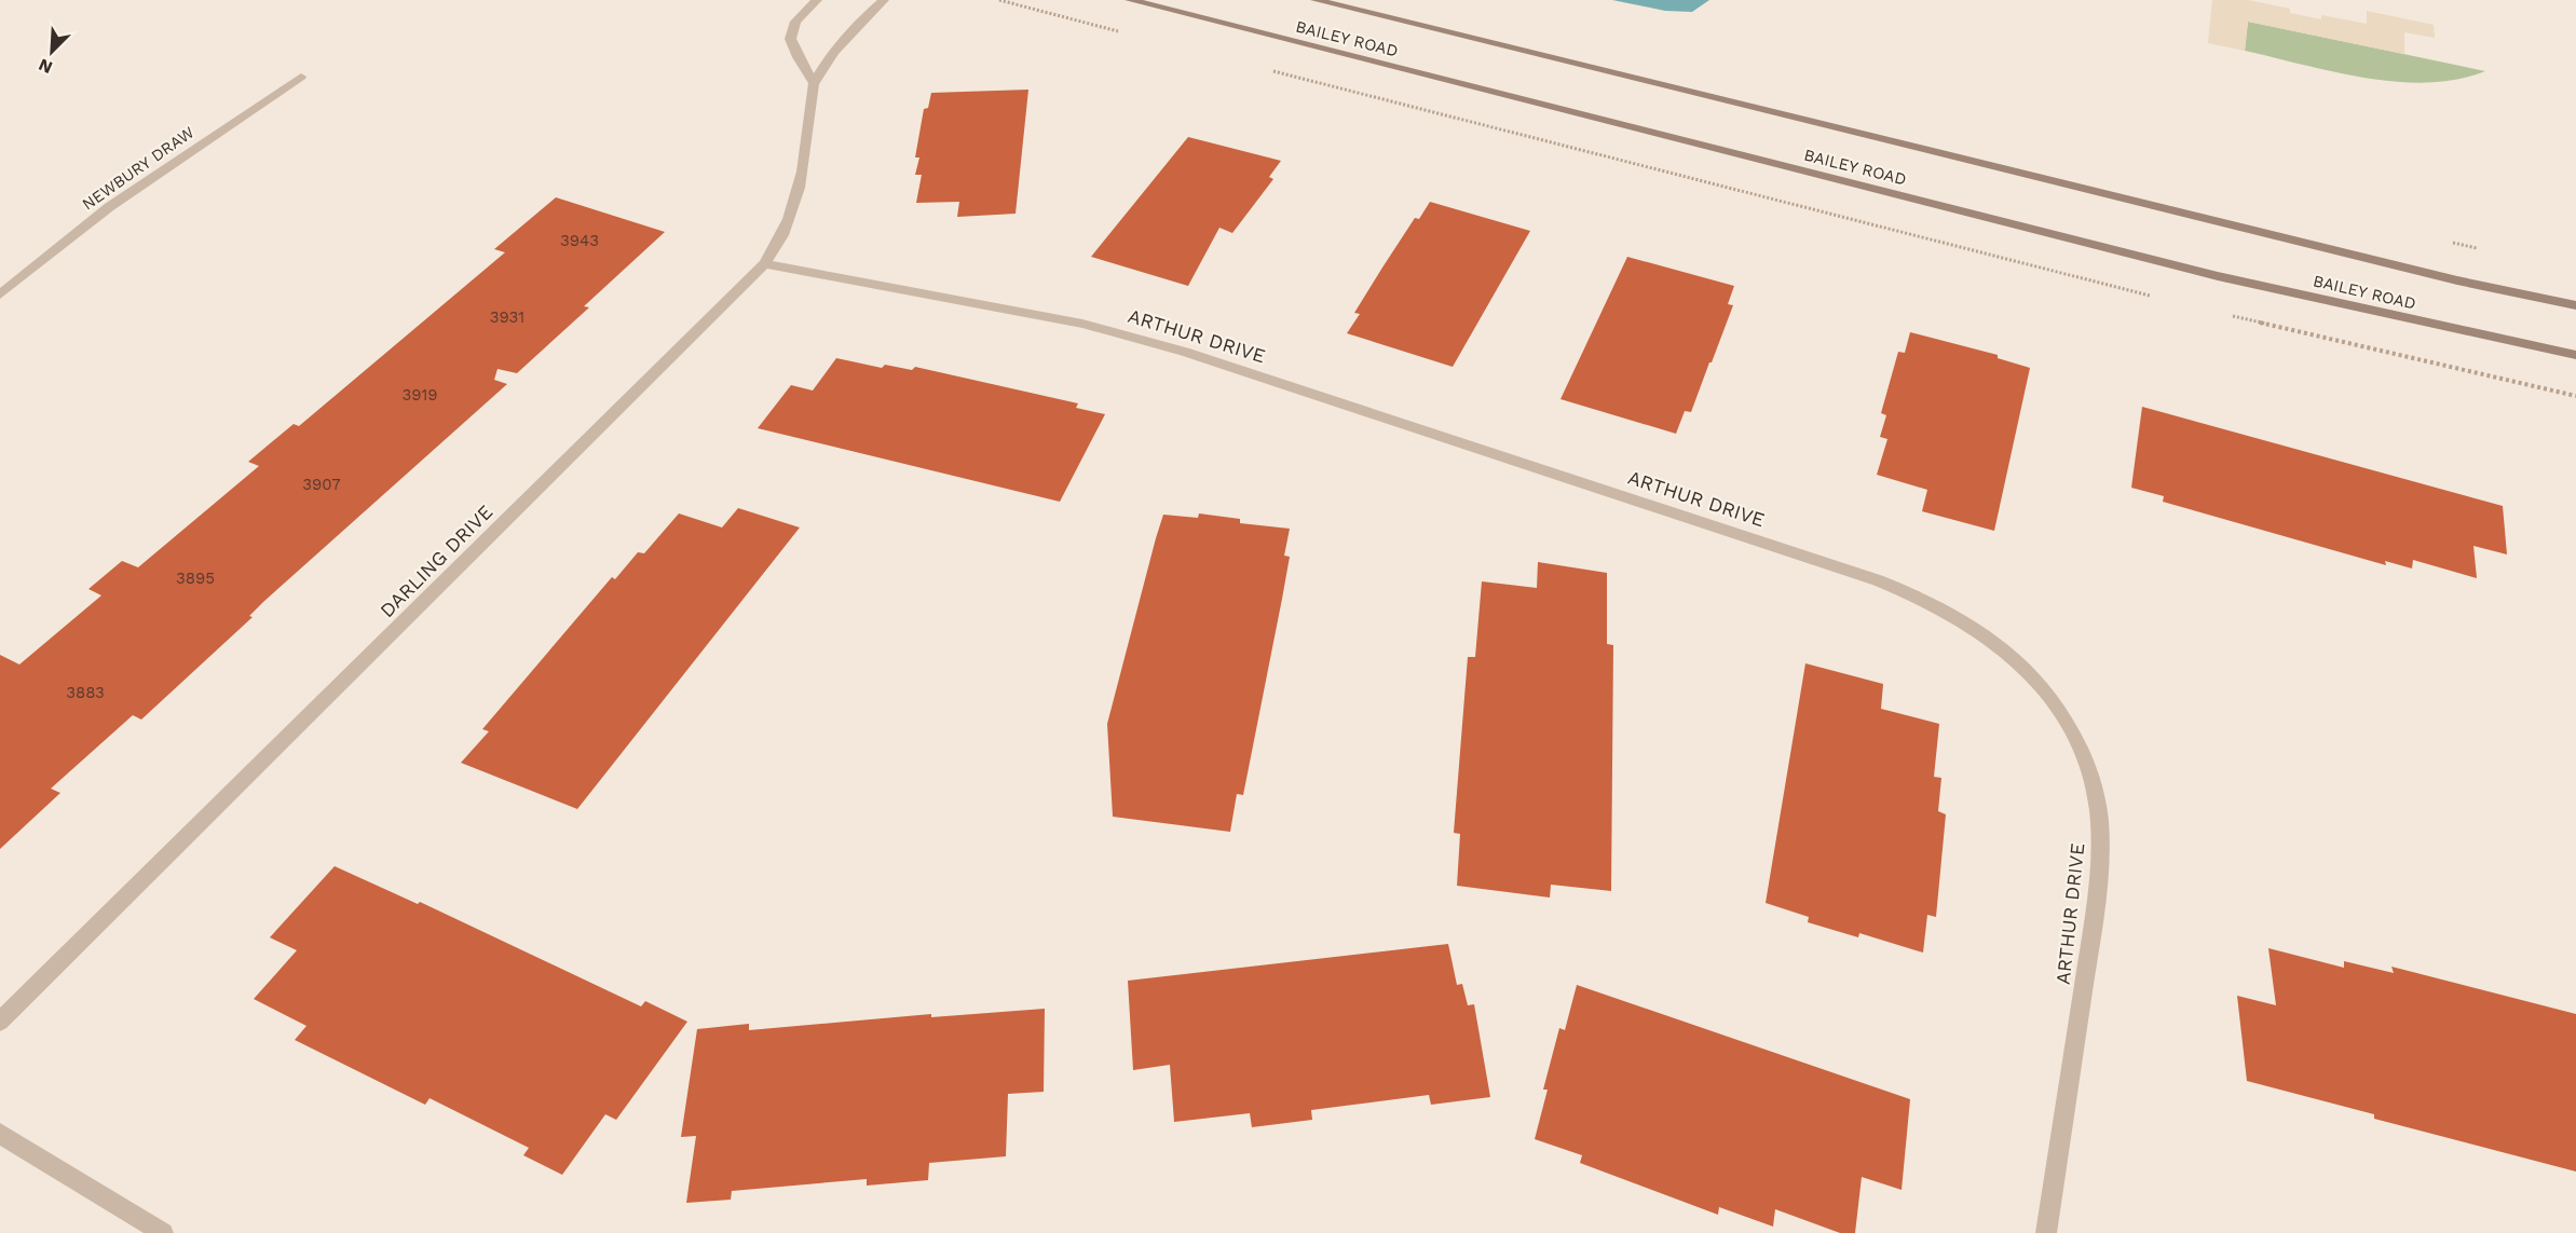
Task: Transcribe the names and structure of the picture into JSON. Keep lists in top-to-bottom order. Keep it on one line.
{"streets":{"main road":["BAILEY ROAD"],"street":["NEWBURY DRAW","ARTHUR DRIVE","DARLING DRIVE"]},"crossings":[["ARTHUR DRIVE","DARLING DRIVE"]],"house_numbers":["3943","3931","3919","3907","3895","3883"],"north":"bottom left"}
